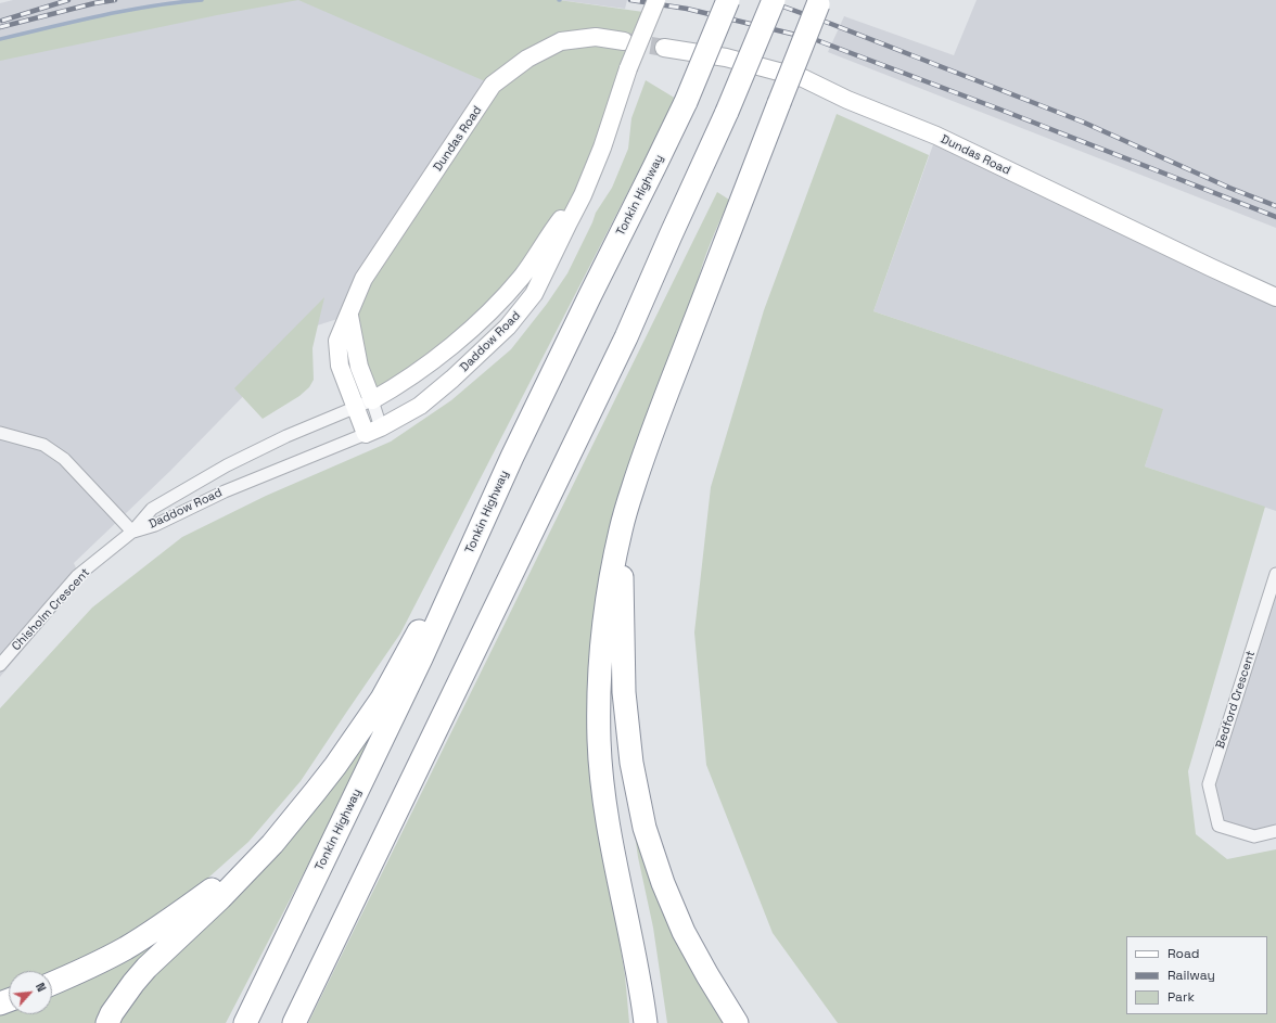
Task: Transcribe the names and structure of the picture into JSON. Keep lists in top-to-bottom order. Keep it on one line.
{"streets":{"highway":["Tonkin Highway"],"main road":["Dundas Road","Daddow Road"],"street":["Chisholm Crescent","Bedford Crescent"]},"crossings":[["Dundas Road","Daddow Road"],["Daddow Road","Chisholm Crescent"]],"legend":["Road","Railway","Park"],"north":"top right"}
